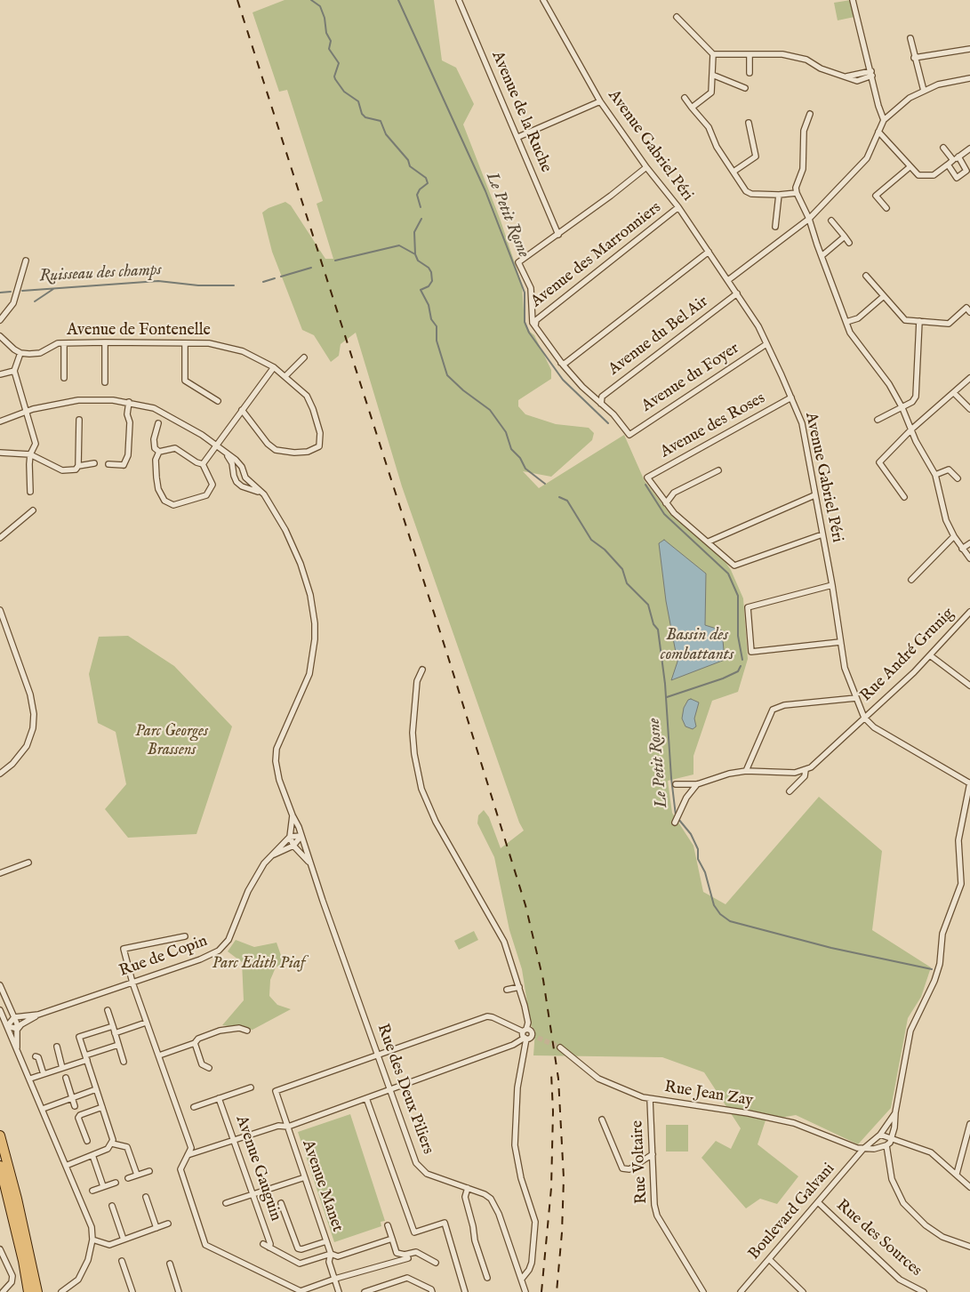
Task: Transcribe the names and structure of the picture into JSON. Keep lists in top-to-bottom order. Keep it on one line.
{"streets":{"street":["Avenue de la Ruche","Avenue Gabriel Péri","Avenue des Marronniers","Avenue de Fontenelle","Avenue du Bel Air","Avenue du Foyer","Avenue des Roses","Rue André Grunig","Rue de Copin","Rue des Deux Piliers","Rue Jean Zay","Rue Voltaire","Avenue Gauguin","Avenue Manet","Boulevard Galvani","Rue des Sources"]},"crossings":[["Avenue Gabriel Péri","Avenue des Marronniers"],["Avenue Gabriel Péri","Avenue du Bel Air"],["Avenue Gabriel Péri","Avenue du Foyer"],["Avenue Gabriel Péri","Avenue des Roses"],["Avenue Gabriel Péri","Rue André Grunig"],["Avenue du Bel Air","Avenue du Foyer"],["Rue de Copin","Rue des Deux Piliers"],["Rue des Deux Piliers","Avenue Manet"],["Rue Jean Zay","Rue Voltaire"],["Rue Jean Zay","Boulevard Galvani"],["Avenue Gauguin","Avenue Manet"],["Boulevard Galvani","Rue des Sources"]],"water":["Le Petit Rosne","Ruisseau des champs","Bassin des combattants"],"parks":["Parc Georges Brassens","Parc Edith Piaf"]}
